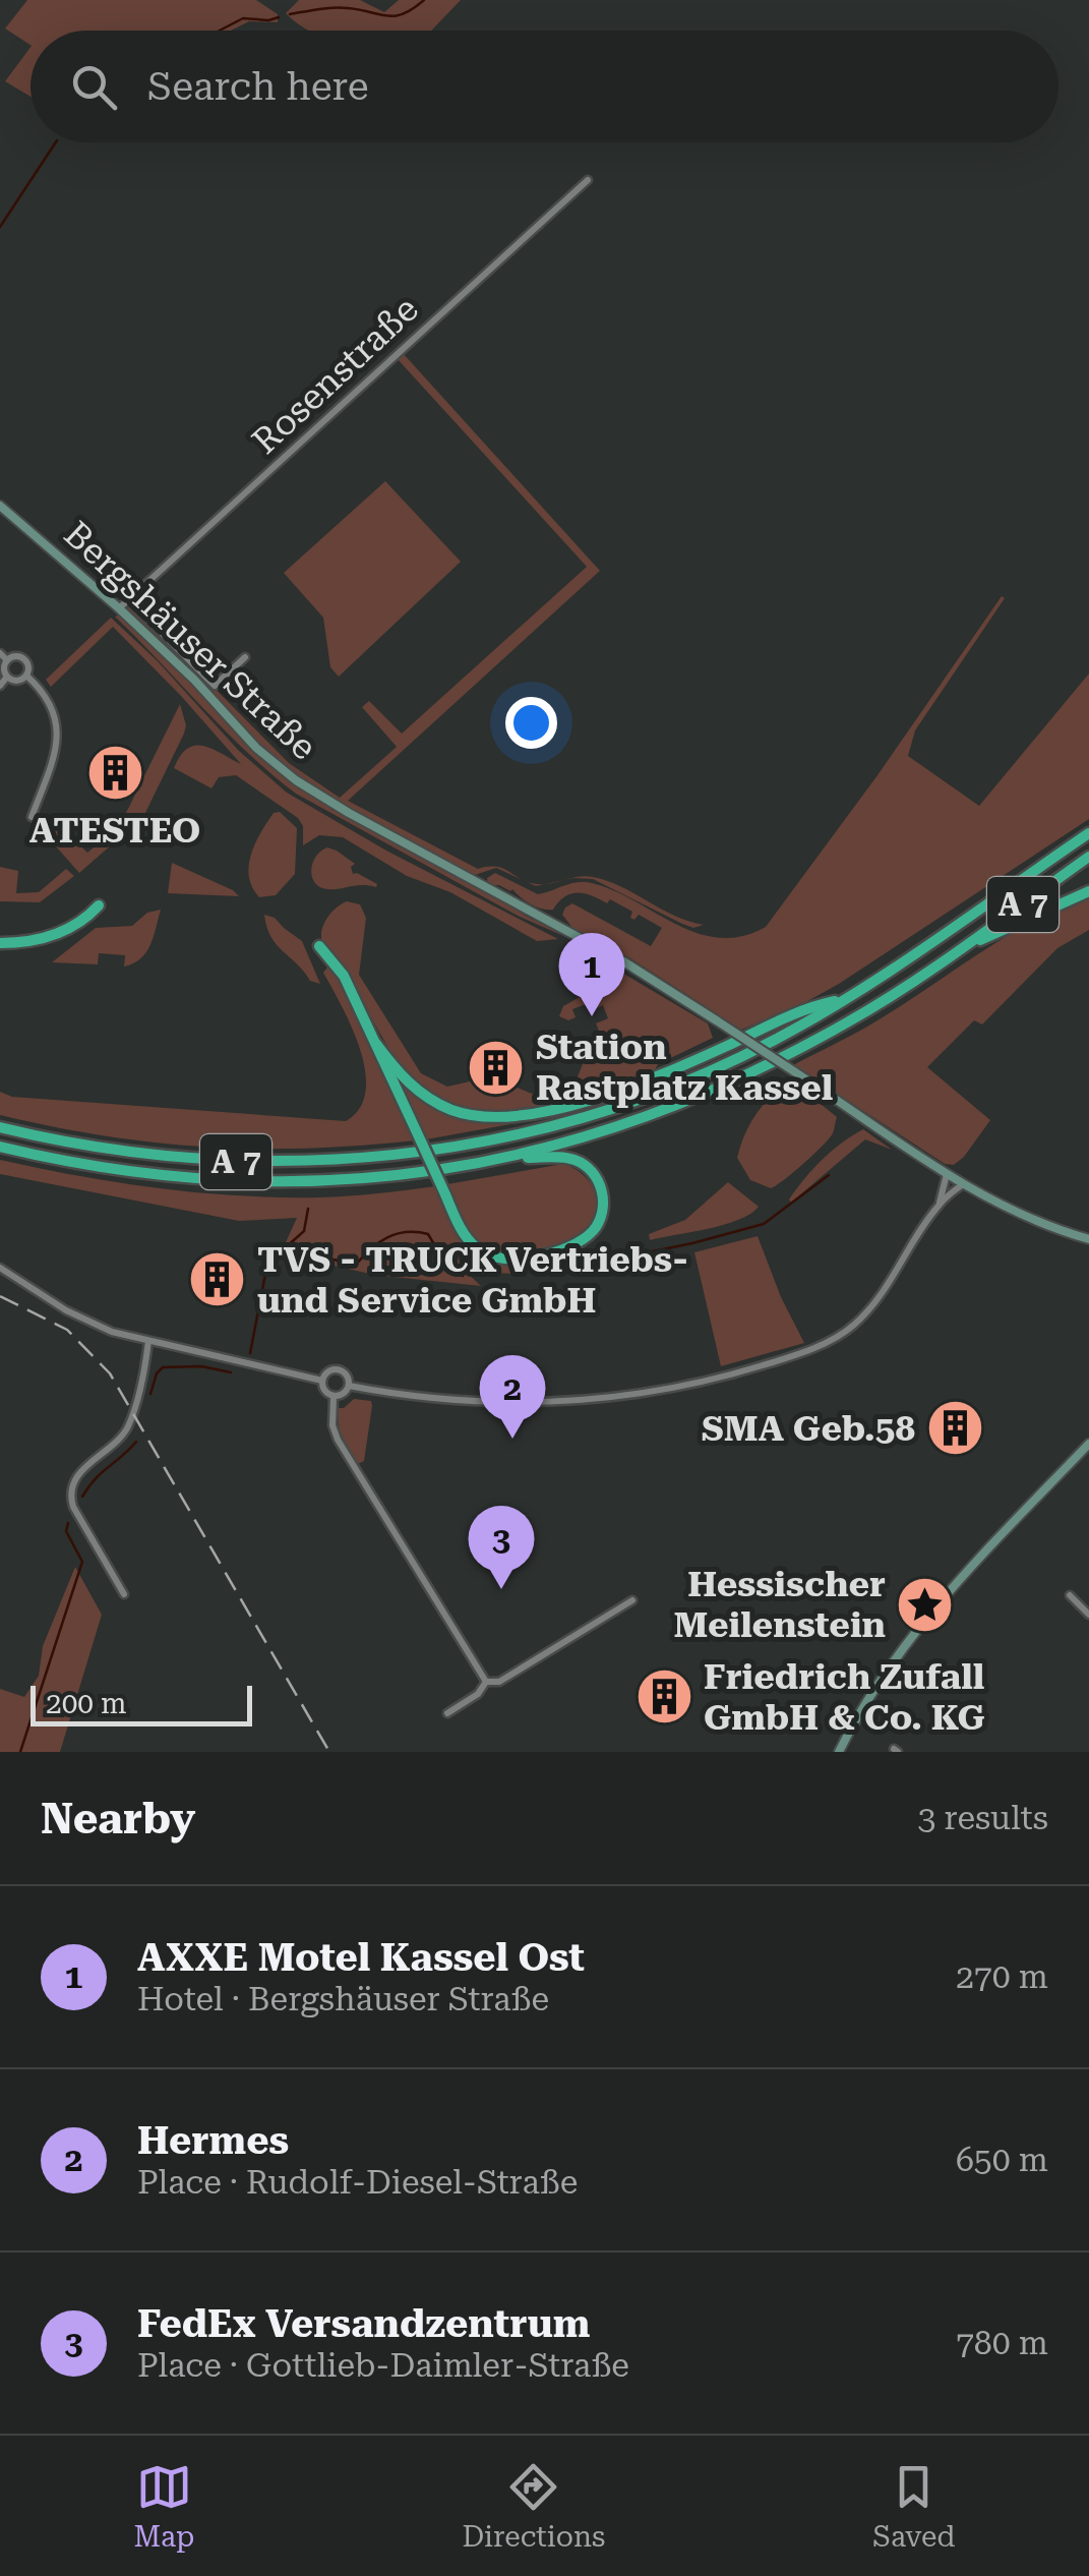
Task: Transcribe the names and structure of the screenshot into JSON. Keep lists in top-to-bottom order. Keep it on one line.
{"streets":{"highway":["A 7"],"main road":["Bergshäuser Straße"],"street":["Rosenstraße"]},"crossings":[["Rosenstraße","Bergshäuser Straße"]],"places":{"building":["ATESTEO","Station Rastplatz Kassel","TVS - TRUCK Vertriebs- und Service GmbH","SMA Geb.58","Friedrich Zufall GmbH & Co. KG"],"place":["Hessischer Meilenstein"]},"scale_bar":"200 m","page":{"search":"Search here","pins":["1","2","3"],"scale":"200 m","heading":["Nearby","3 results"],"list":[{"mark":"1","name":"AXXE Motel Kassel Ost","note":"Hotel · Bergshäuser Straße","value":"270 m"},{"mark":"2","name":"Hermes","note":"Place · Rudolf-Diesel-Straße","value":"650 m"},{"mark":"3","name":"FedEx Versandzentrum","note":"Place · Gottlieb-Daimler-Straße","value":"780 m"}],"nav":["Map","Directions","Saved"]}}
